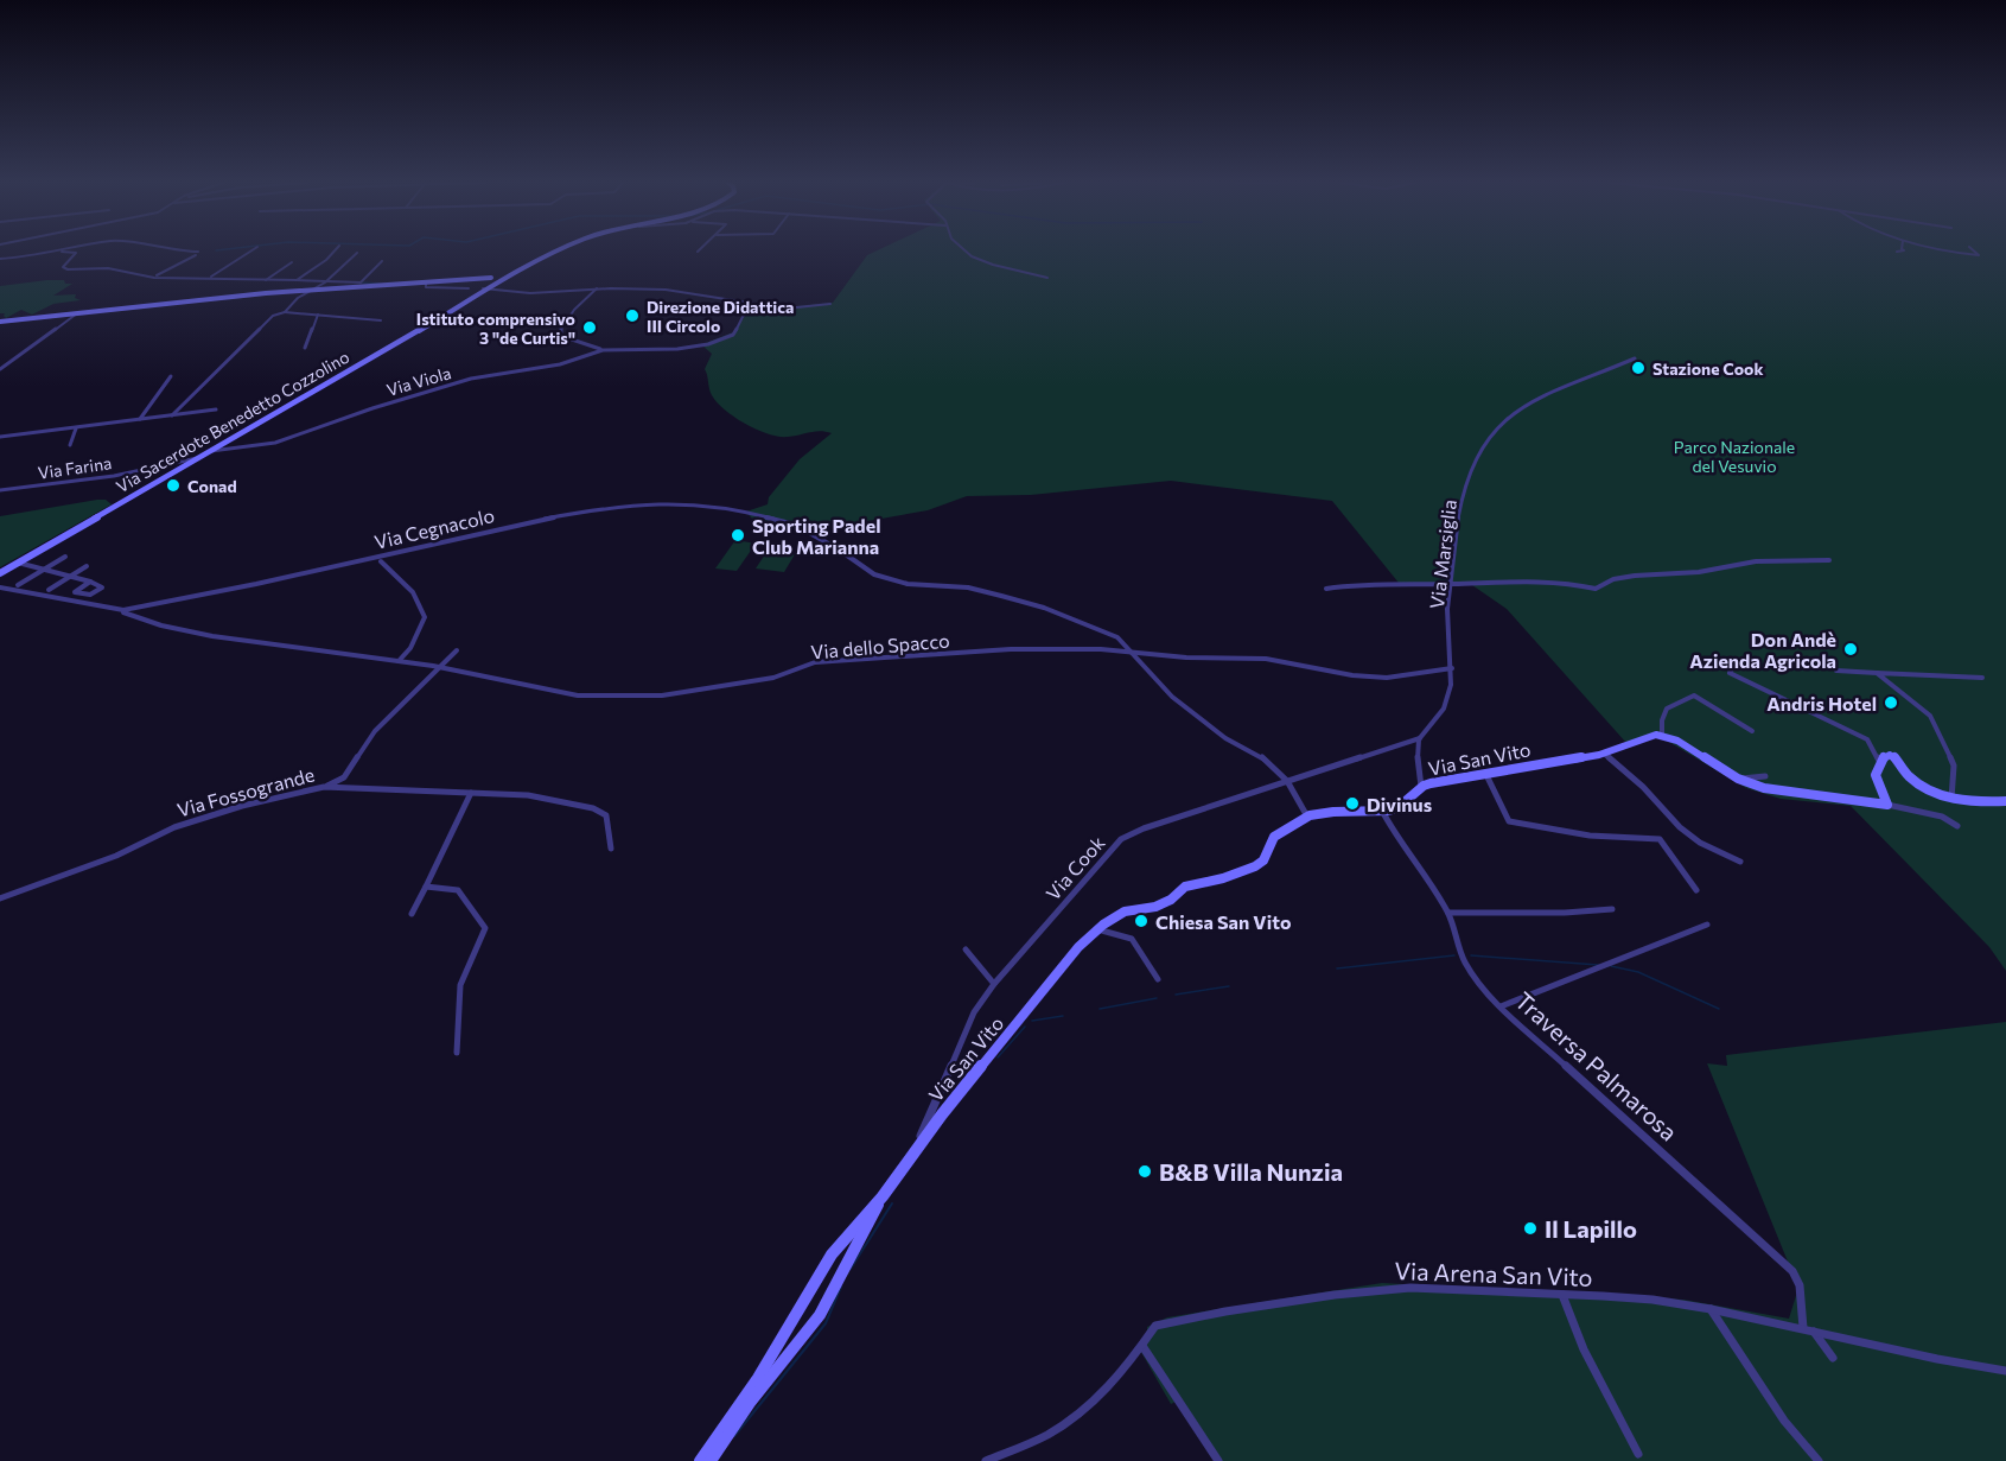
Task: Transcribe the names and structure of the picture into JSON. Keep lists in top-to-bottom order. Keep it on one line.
{"streets":{"street":["Via Viola","Via Sacerdote Benedetto Cozzolino","Via Farina","Via Cegnacolo","Via Marsiglia","Via dello Spacco","Via San Vito","Via Fossogrande","Via Cook","Traversa Palmarosa","Via Arena San Vito"]},"crossings":[["Via Viola","Via Sacerdote Benedetto Cozzolino"],["Via Viola","Via Farina"],["Via Sacerdote Benedetto Cozzolino","Via Farina"],["Via Cegnacolo","Via dello Spacco"],["Via Cegnacolo","Via San Vito"],["Via Cegnacolo","Via Cook"],["Via Marsiglia","Via dello Spacco"],["Via Marsiglia","Via Cook"],["Via San Vito","Via Cook"],["Via San Vito","Traversa Palmarosa"],["Traversa Palmarosa","Via Arena San Vito"]],"parks":["Parco Nazionale del Vesuvio"],"places":["Direzione Didattica III Circolo","Istituto comprensivo 3 \"de Curtis\"","Stazione Cook","Conad","Sporting Padel Club Marianna","Don Andè Azienda Agricola","Andris Hotel","Divinus","Chiesa San Vito","B&B Villa Nunzia","Il Lapillo"]}
